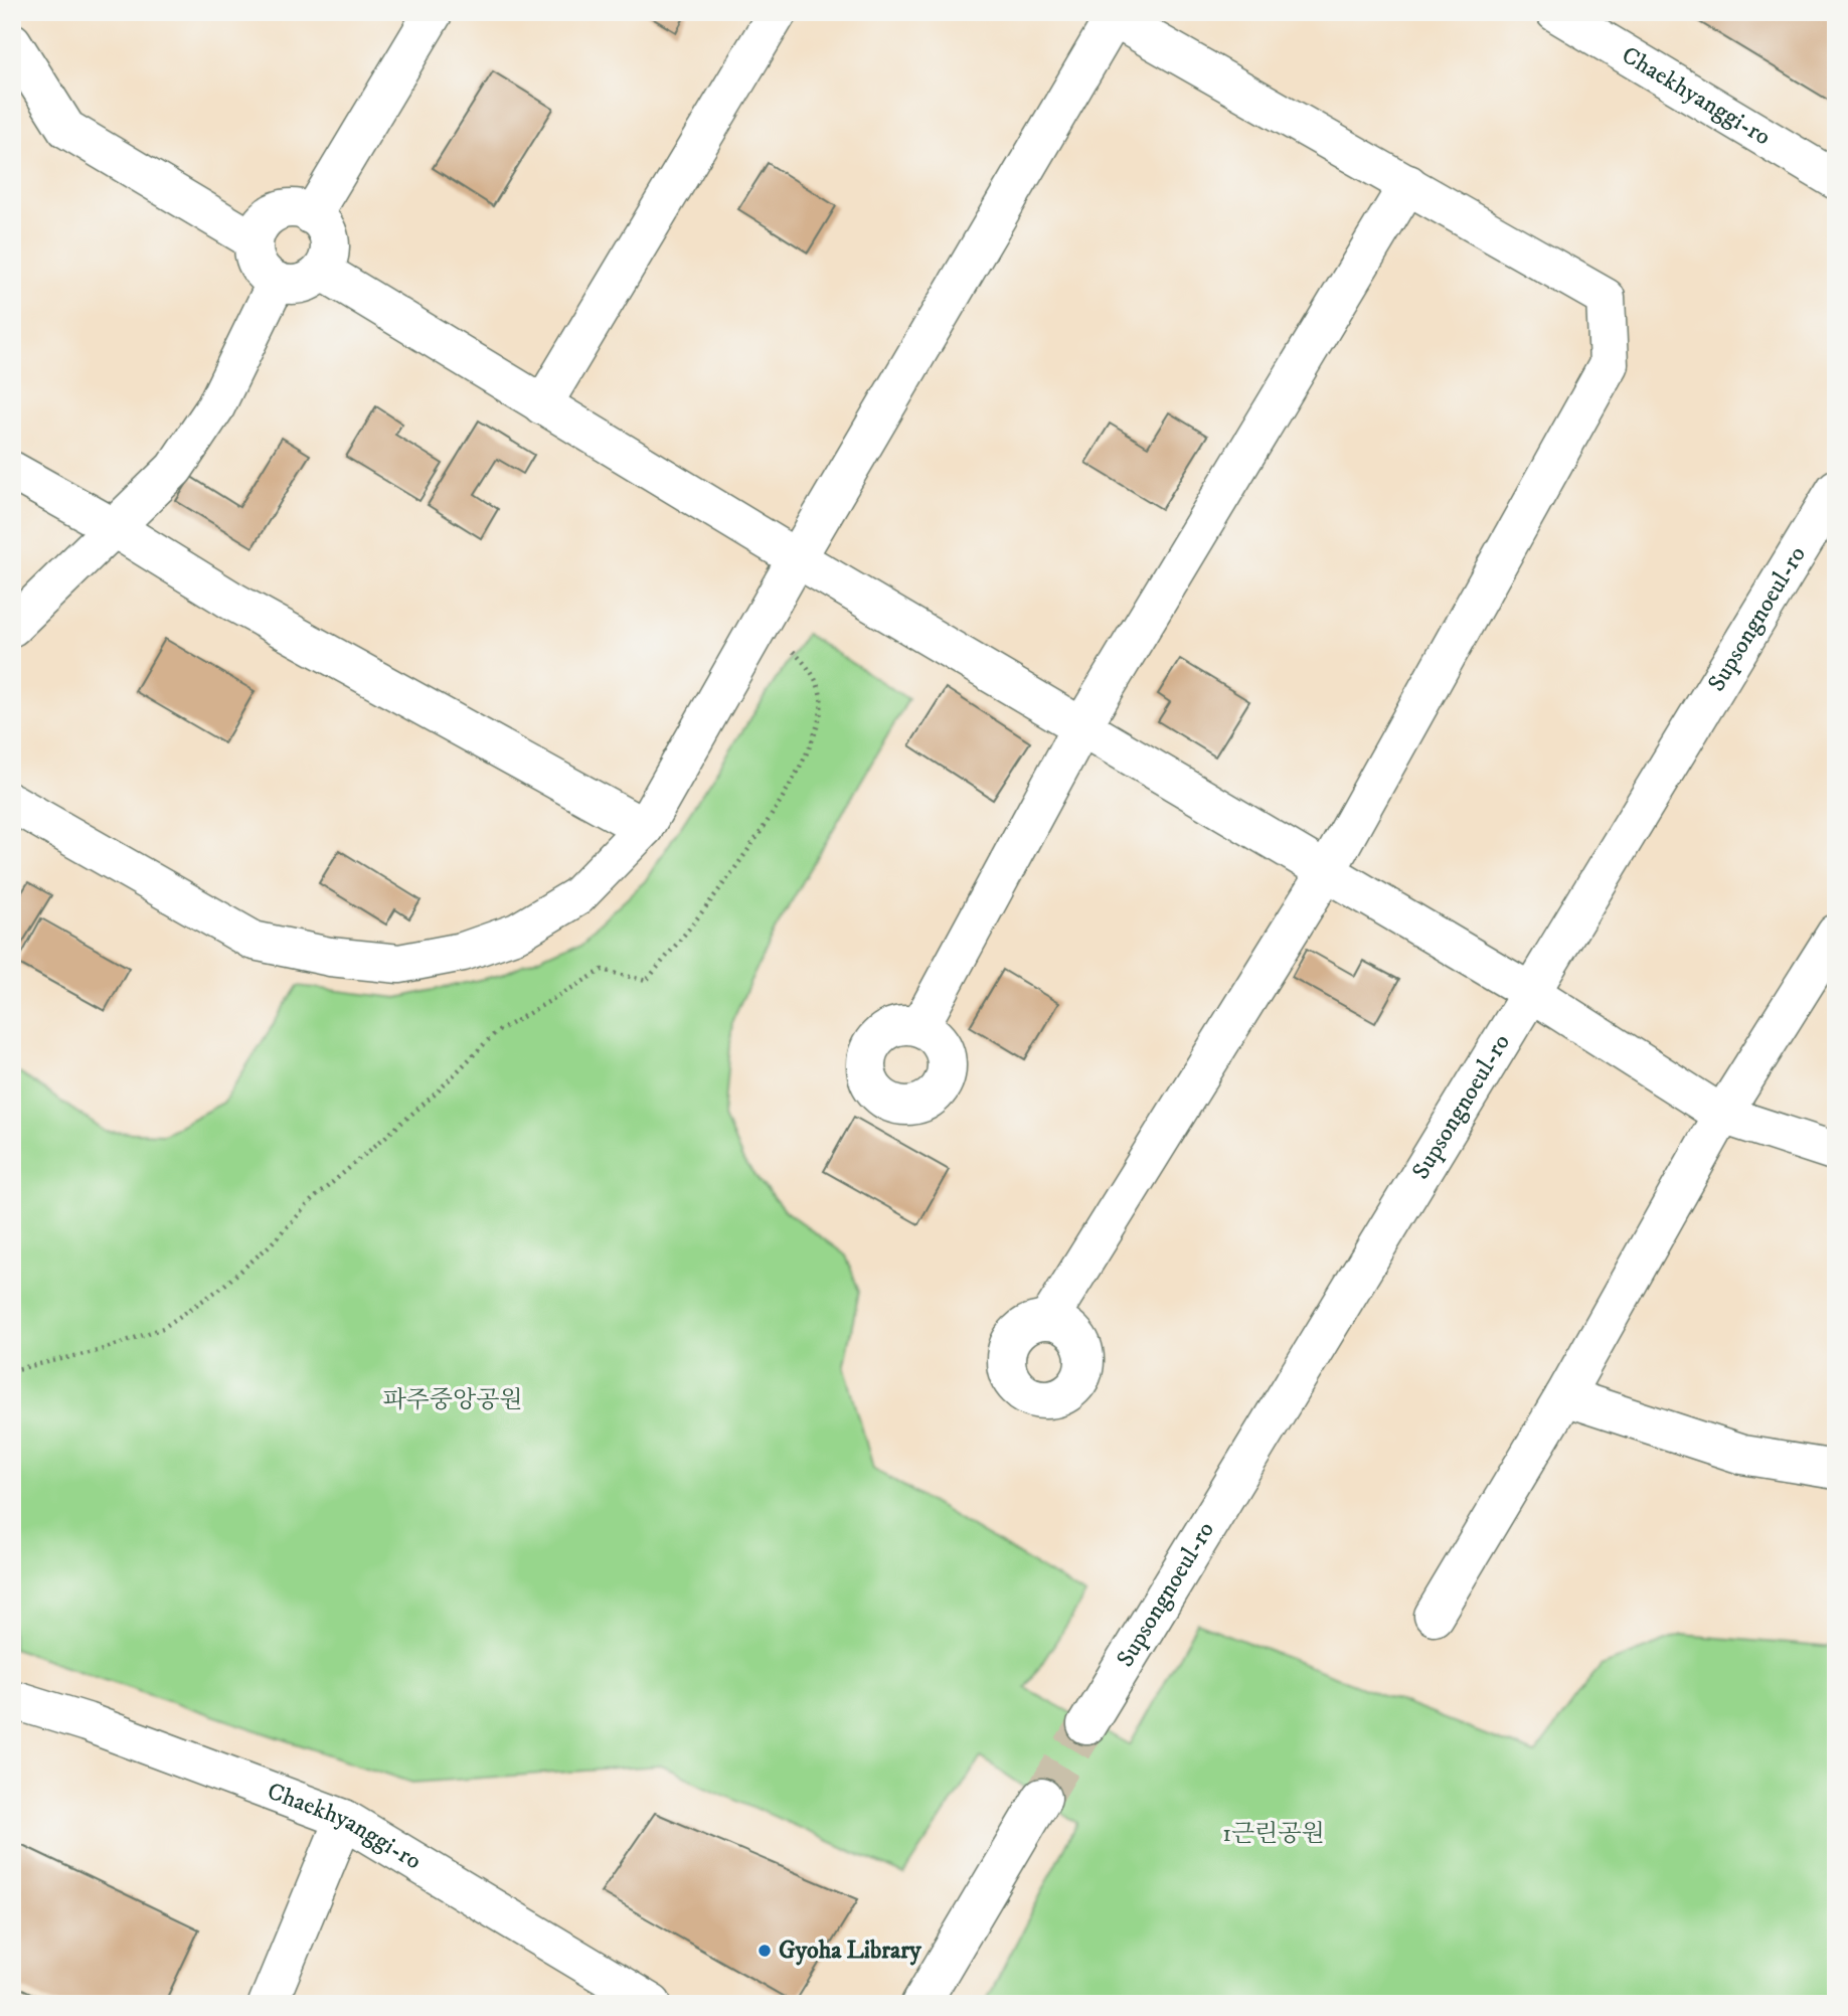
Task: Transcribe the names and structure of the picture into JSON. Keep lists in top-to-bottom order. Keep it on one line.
{"streets":{"street":["Chaekhyanggi-ro","Supsongnoeul-ro"]},"parks":["파주중앙공원","1근린공원"],"places":["Gyoha Library"]}
